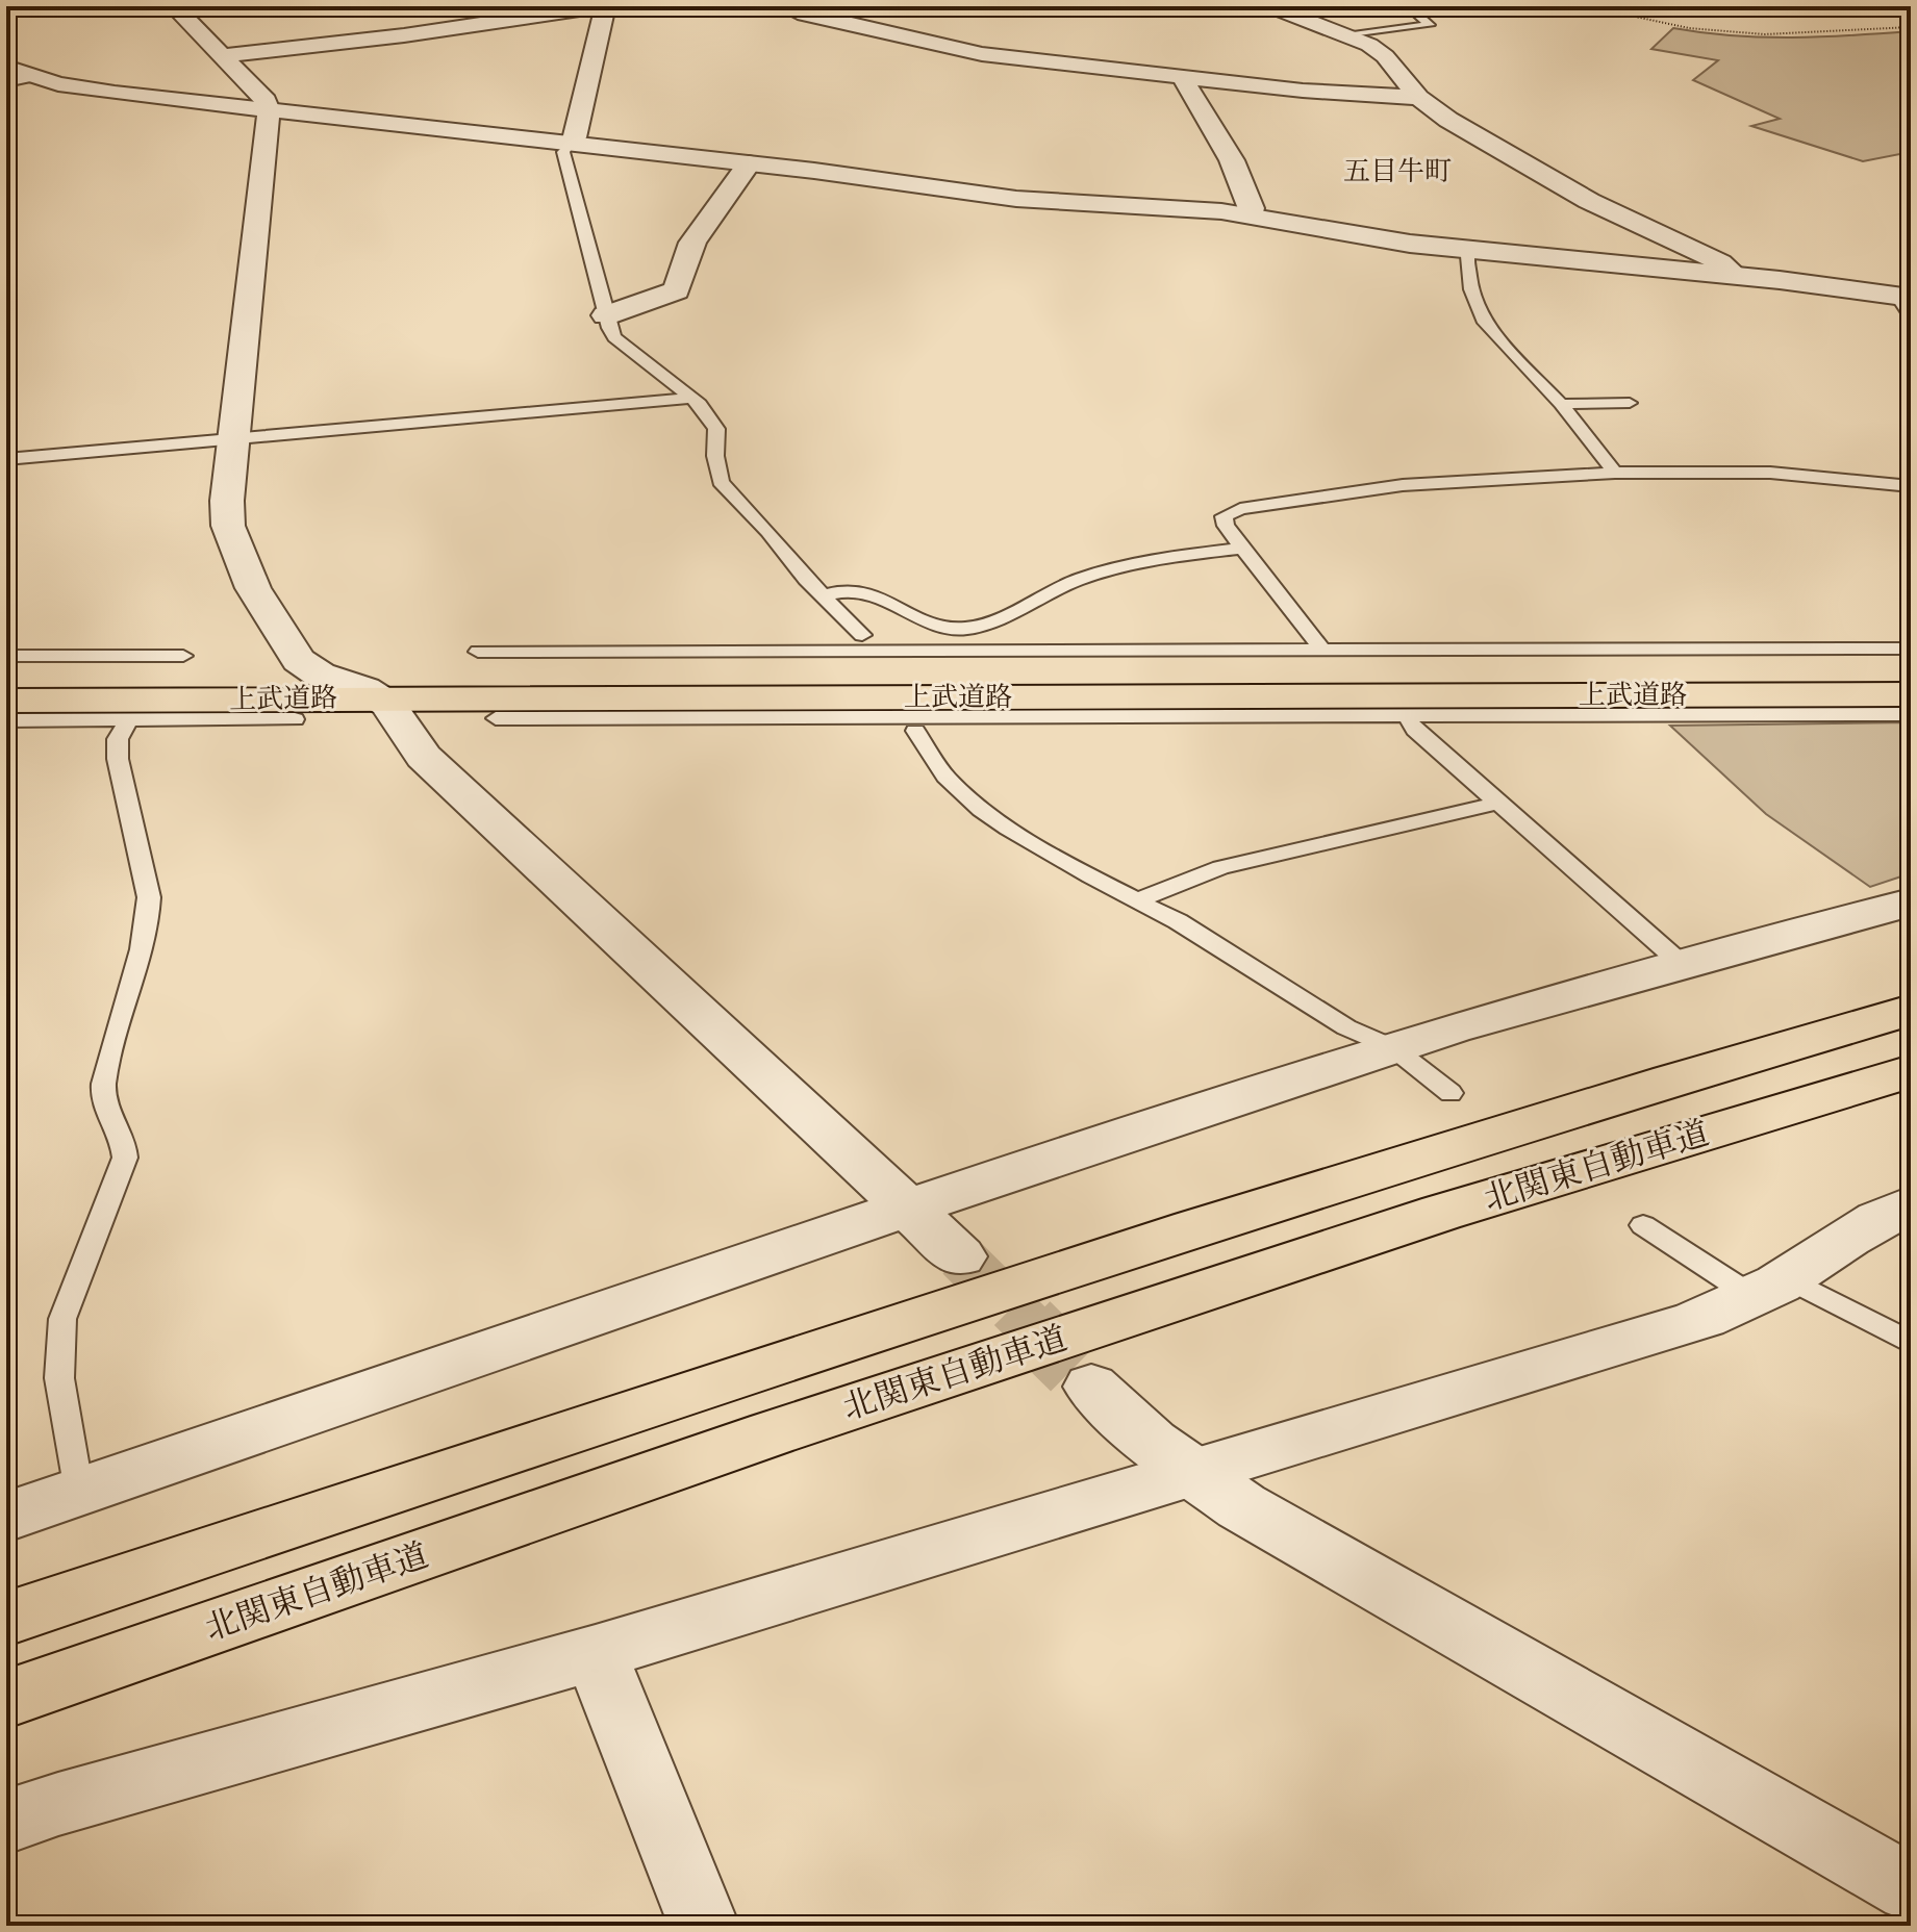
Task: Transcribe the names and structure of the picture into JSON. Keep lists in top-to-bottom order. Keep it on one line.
{"streets":{"highway":["上武道路","北関東自動車道"]},"districts":["五目牛町"]}
